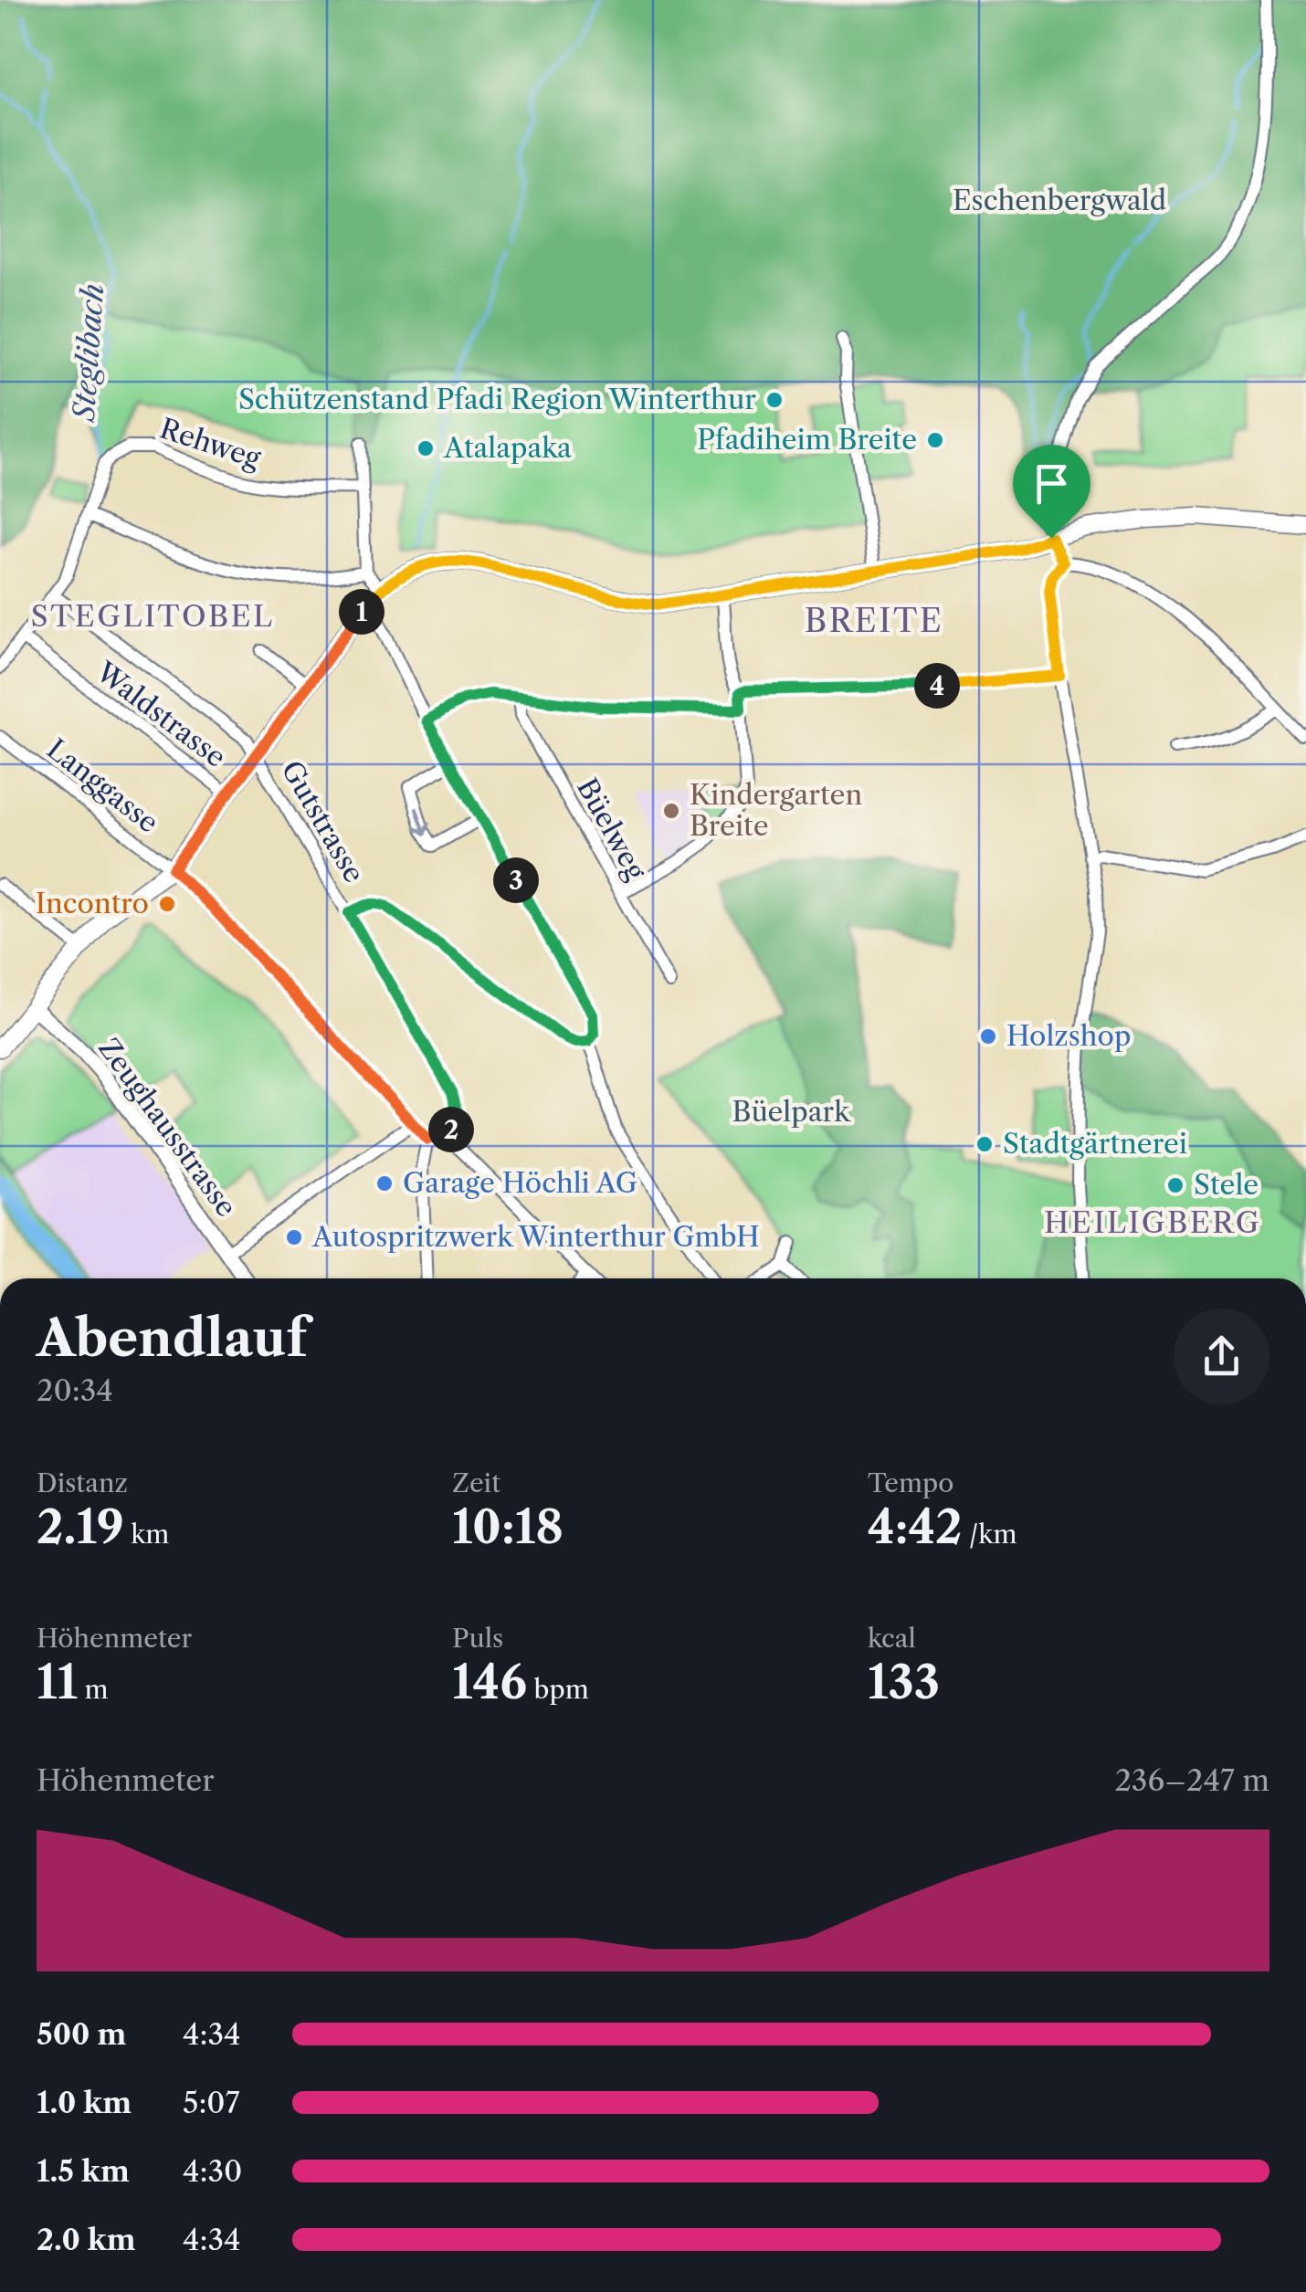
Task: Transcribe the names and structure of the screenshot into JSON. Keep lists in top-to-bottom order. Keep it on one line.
{"streets":{"street":["Rehweg","Waldstrasse","Langgasse","Gutstrasse","Büelweg","Zeughausstrasse"]},"crossings":[["Rehweg","Waldstrasse"],["Rehweg","Gutstrasse"]],"districts":["STEGLITOBEL","BREITE","HEILIGBERG"],"water":["Steglibach"],"parks":["Eschenbergwald","Büelpark"],"places":["Schützenstand Pfadi Region Winterthur","Pfadiheim Breite","Atalapaka","Kindergarten Breite","Incontro","Holzshop","Stadtgärtnerei","Garage Höchli AG","Stele","Autospritzwerk Winterthur GmbH"],"page":{"pins":["1","4","3","2"],"heading":["Abendlauf","20:34"],"stats":[["Distanz","2.19 km"],["Zeit","10:18"],["Tempo","4:42 /km"],["Höhenmeter","11 m"],["Puls","146 bpm"],["kcal","133"]],"chart":["Höhenmeter","236–247 m"],"list":[{"name":"500 m","note":"4:34"},{"name":"1.0 km","note":"5:07"},{"name":"1.5 km","note":"4:30"},{"name":"2.0 km","note":"4:34"}]}}
